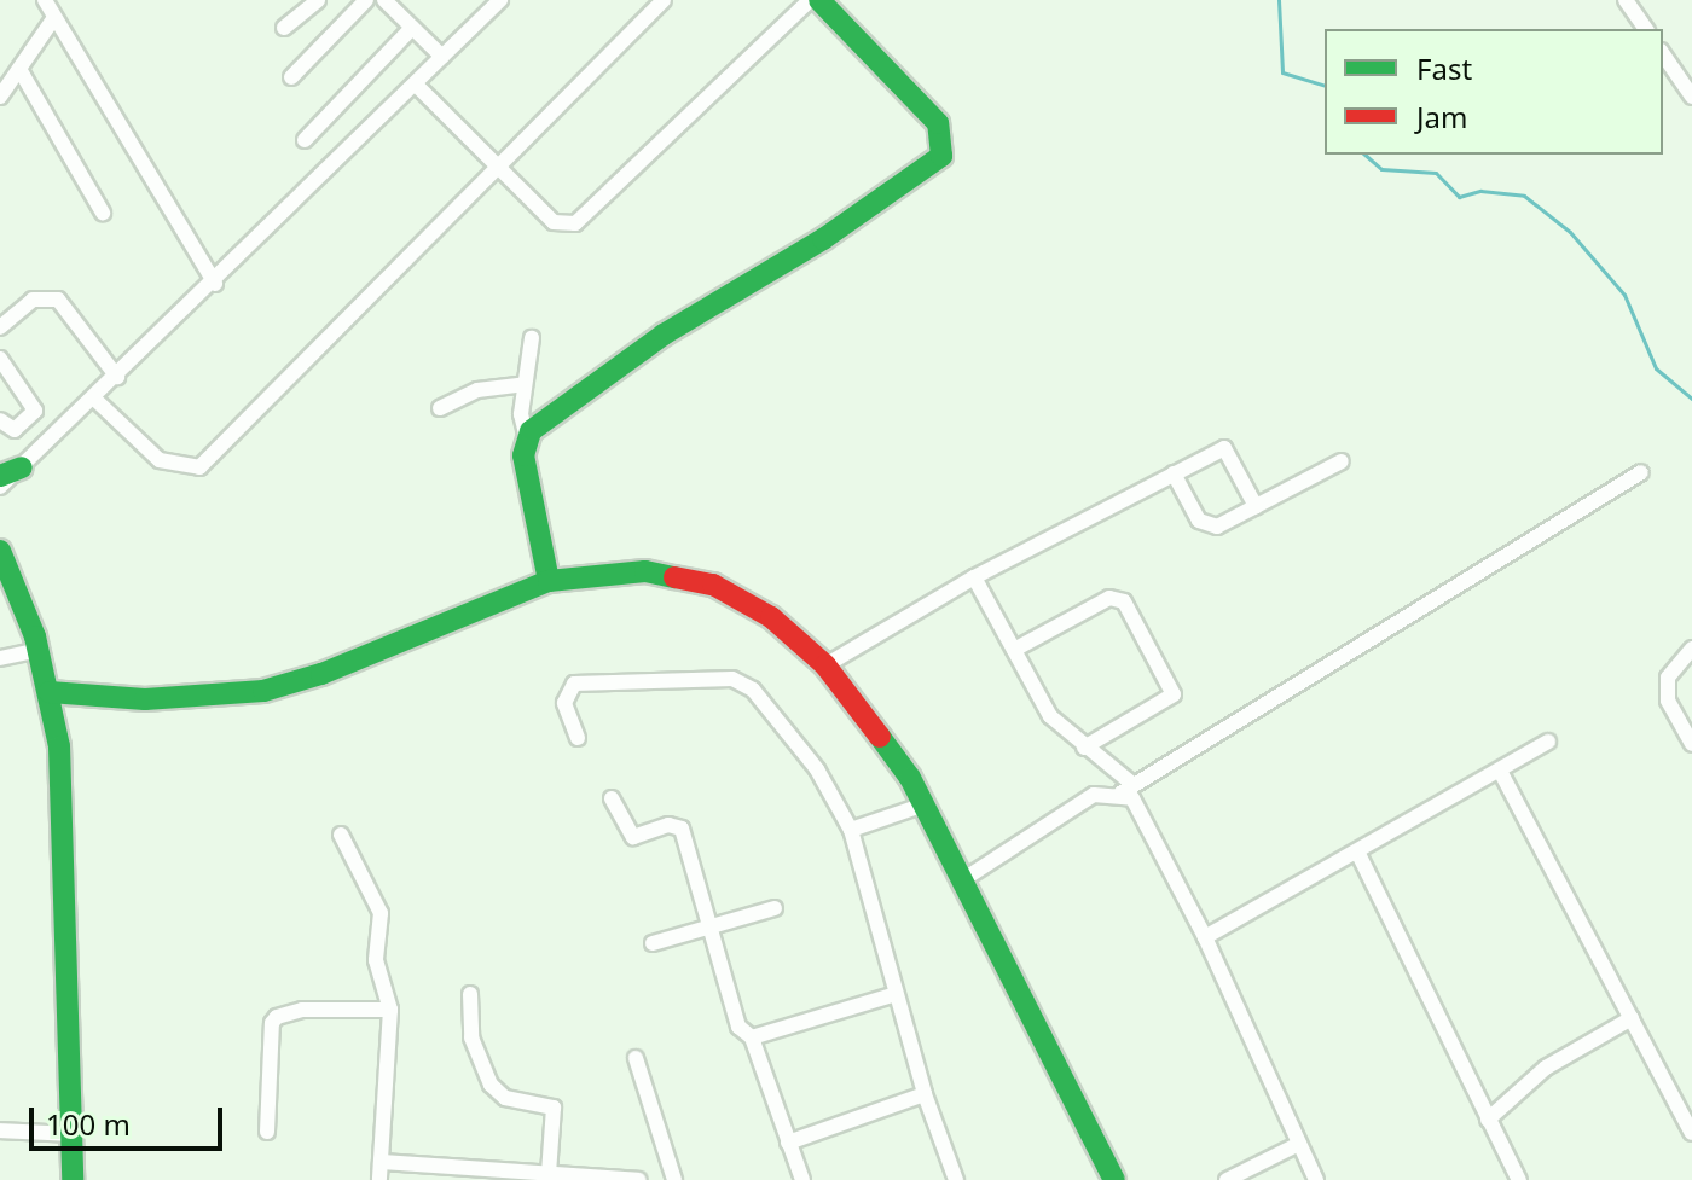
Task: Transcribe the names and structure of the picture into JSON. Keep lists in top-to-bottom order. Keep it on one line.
{"legend":["Fast","Jam"],"scale_bar":"100 m"}
